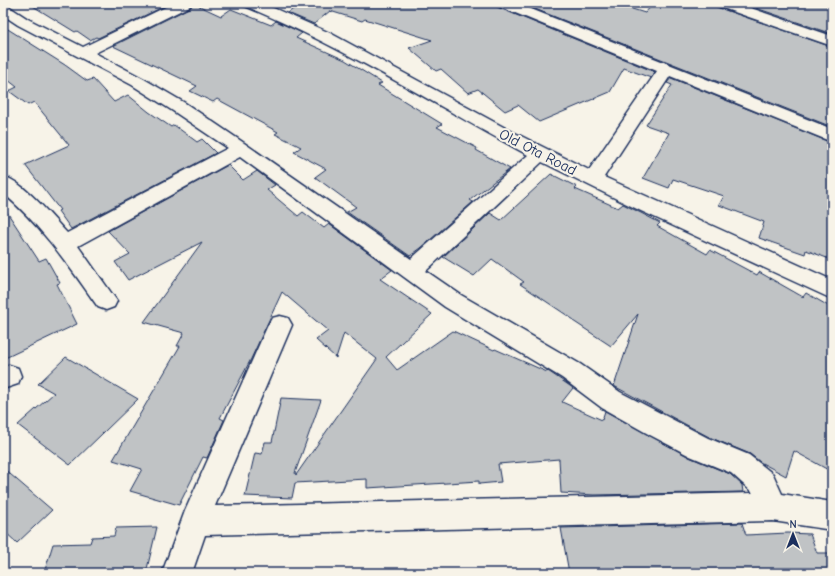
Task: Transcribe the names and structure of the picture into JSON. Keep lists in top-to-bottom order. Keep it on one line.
{"streets":{"street":["Old Ota Road"]},"north":"top"}
